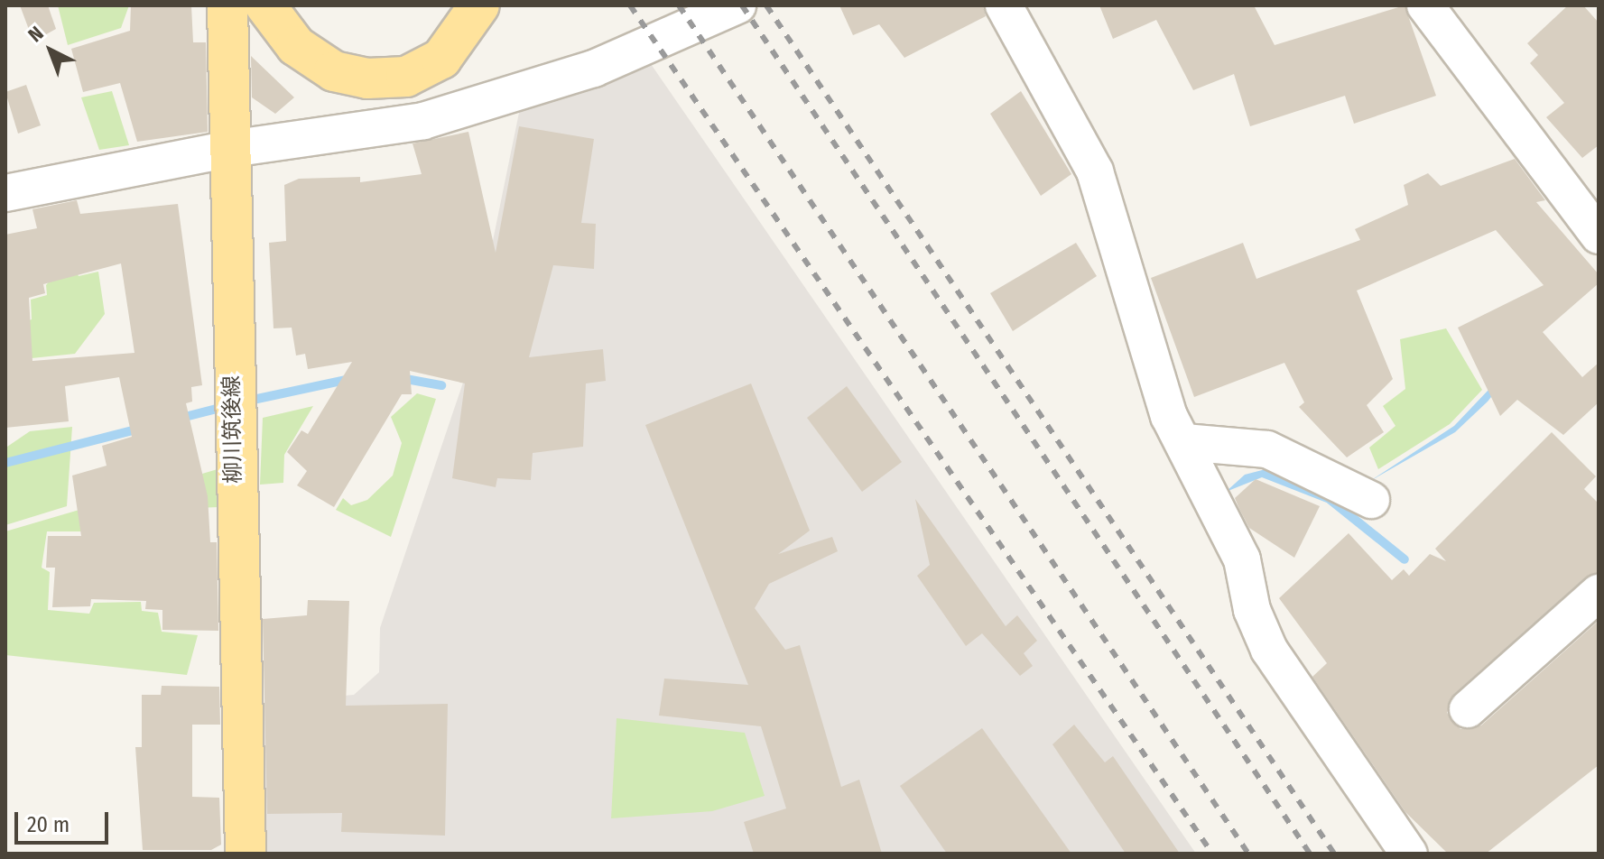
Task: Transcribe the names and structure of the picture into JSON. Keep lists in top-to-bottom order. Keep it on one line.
{"streets":{"main road":["柳川筑後線"]},"scale_bar":"20 m","north":"top left"}
